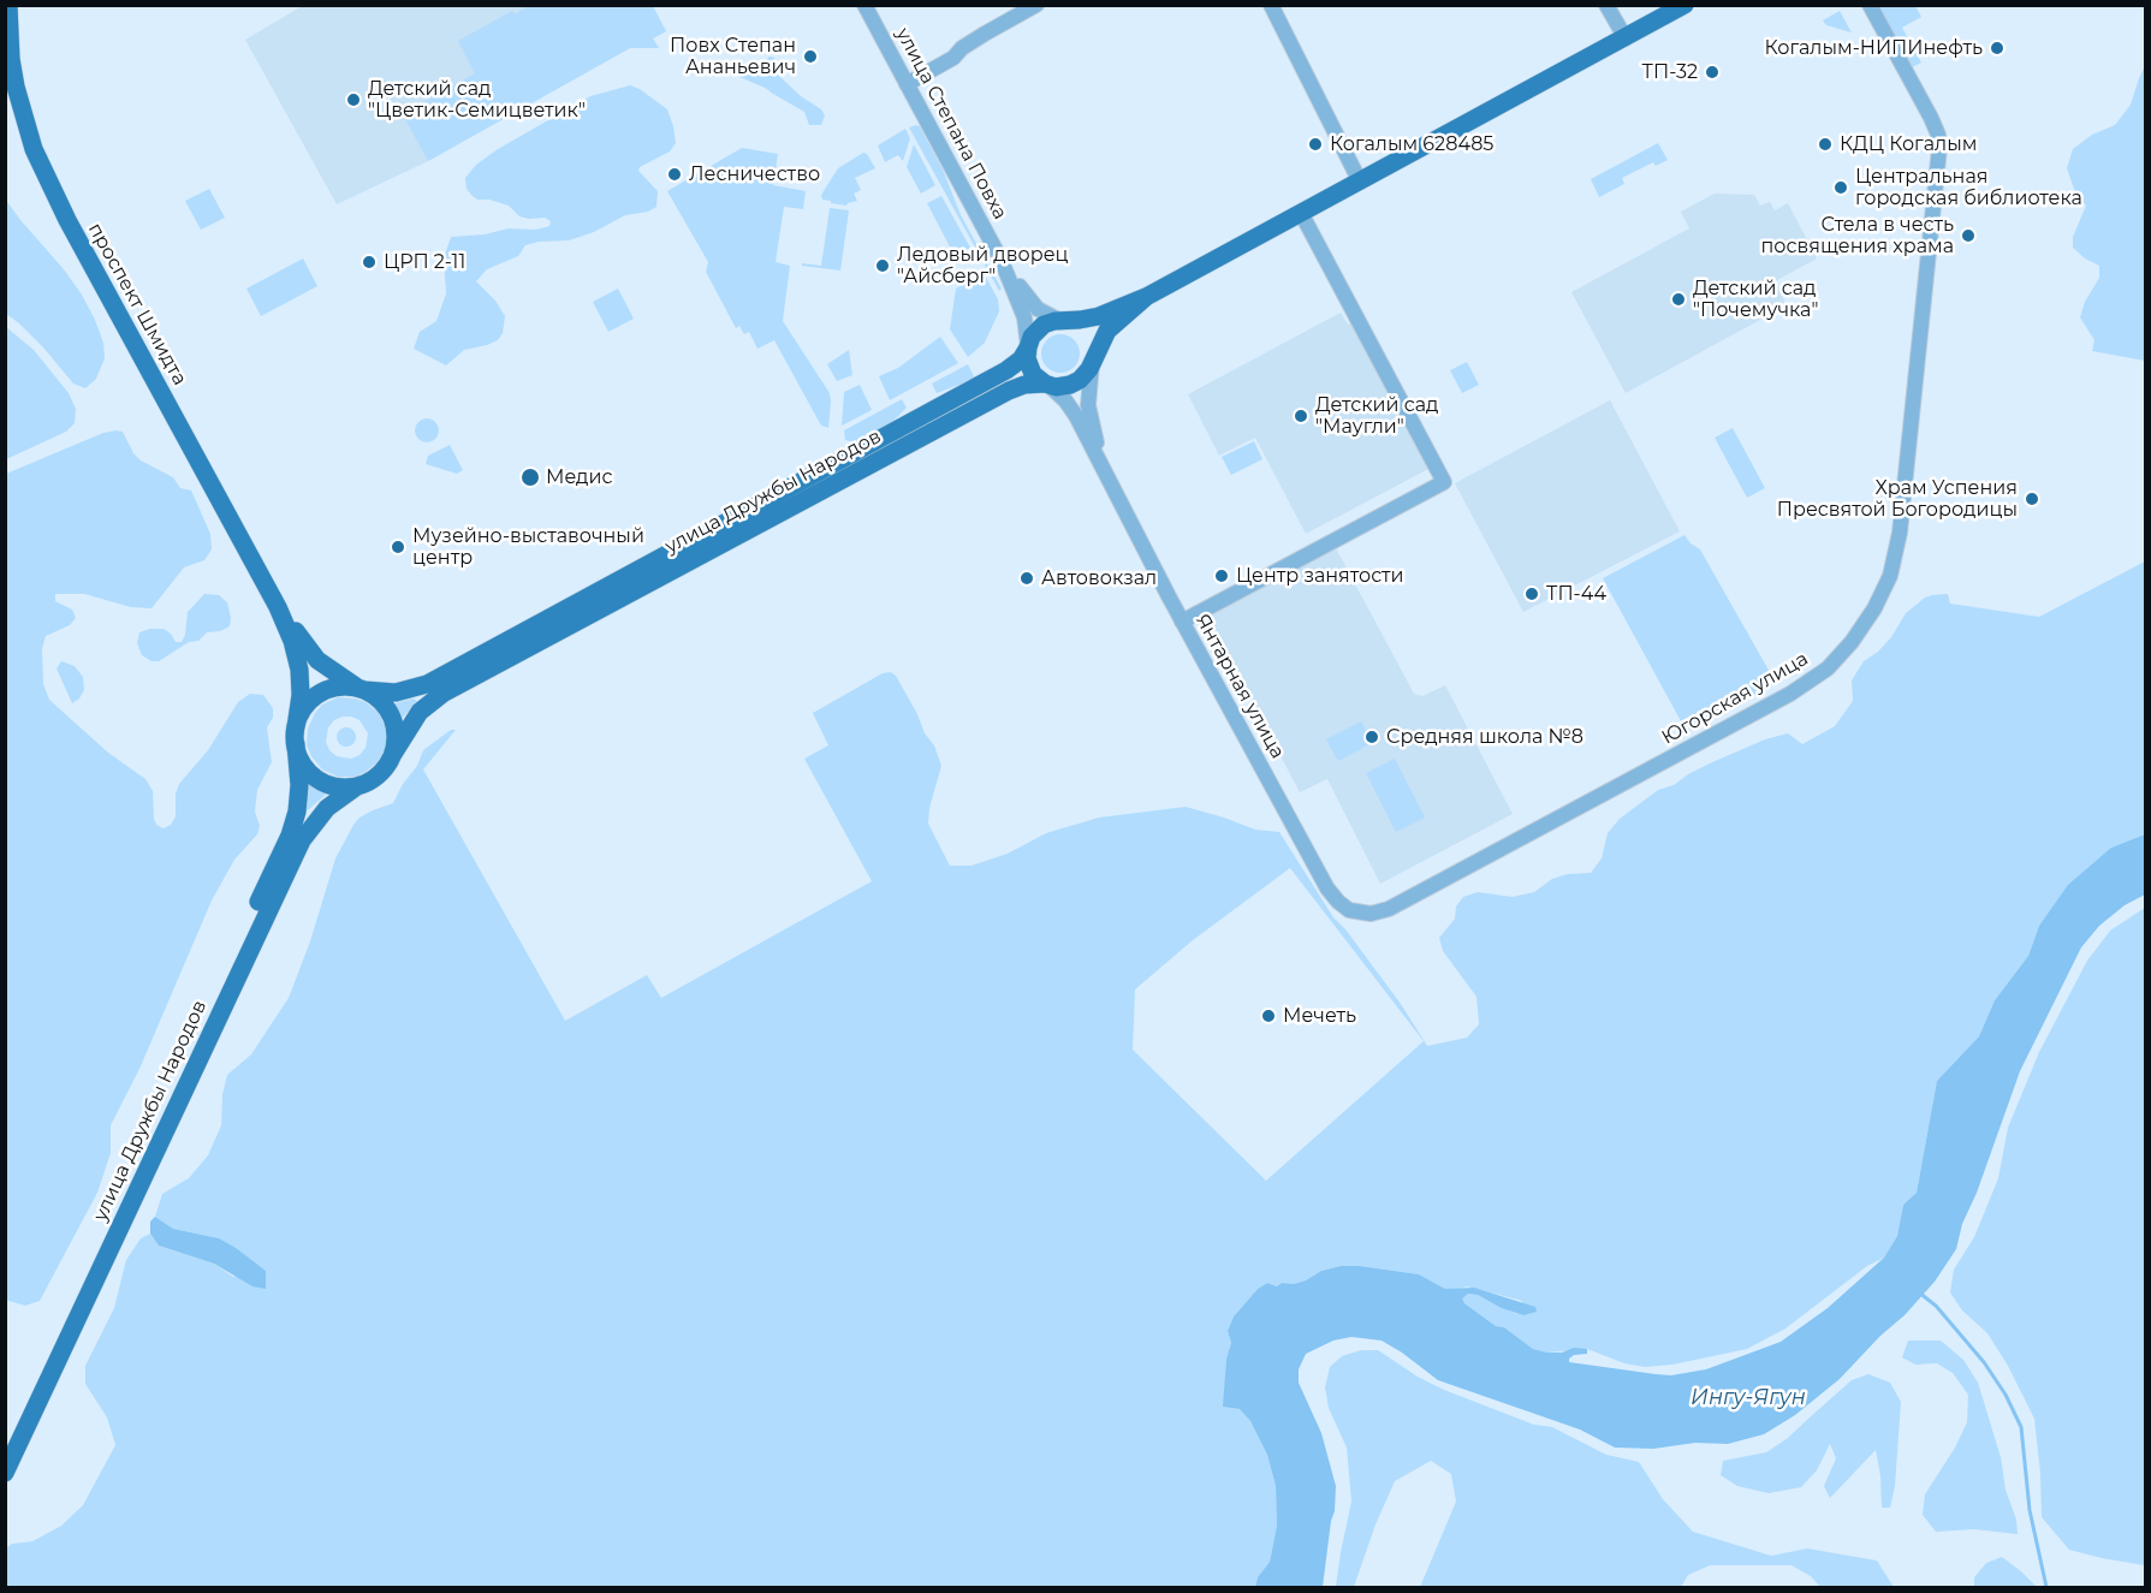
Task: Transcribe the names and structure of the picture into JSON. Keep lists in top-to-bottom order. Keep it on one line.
{"streets":{"main road":["проспект Шмидта","улица Дружбы Народов"],"street":["улица Степана Повха","Янтарная улица","Югорская улица"]},"crossings":[["проспект Шмидта","улица Дружбы Народов"],["Янтарная улица","Югорская улица"]],"water":["Ингу-Ягун"],"places":["Когалым-НИПИнефть","Повх Степан Ананьевич","ТП-32","Детский сад \"Цветик-Семицветик\"","Когалым 628485","КДЦ Когалым","Лесничество","Центральная городская библиотека","Стела в честь посвящения храма","ЦРП 2-11","Ледовый дворец \"Айсберг\"","Детский сад \"Почемучка\"","Детский сад \"Маугли\"","Медис","Храм Успения Пресвятой Богородицы","Музейно-выставочный центр","Центр занятости","Автовокзал","ТП-44","Средняя школа №8","Мечеть"]}
